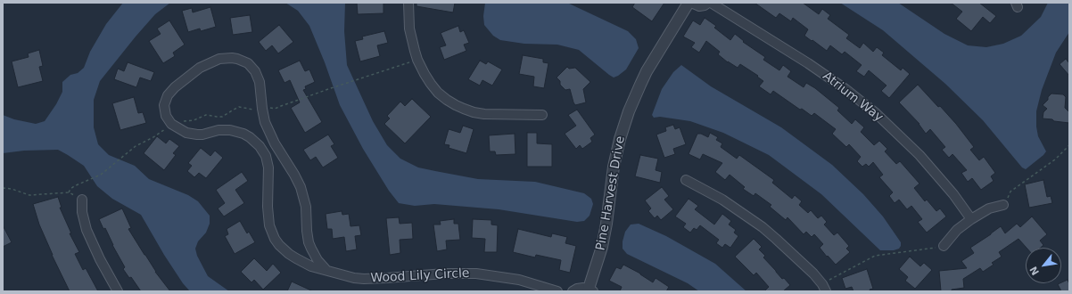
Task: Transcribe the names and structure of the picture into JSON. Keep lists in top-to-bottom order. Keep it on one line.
{"streets":{"street":["Atrium Way","Pine Harvest Drive","Wood Lily Circle"]},"north":"bottom left"}
